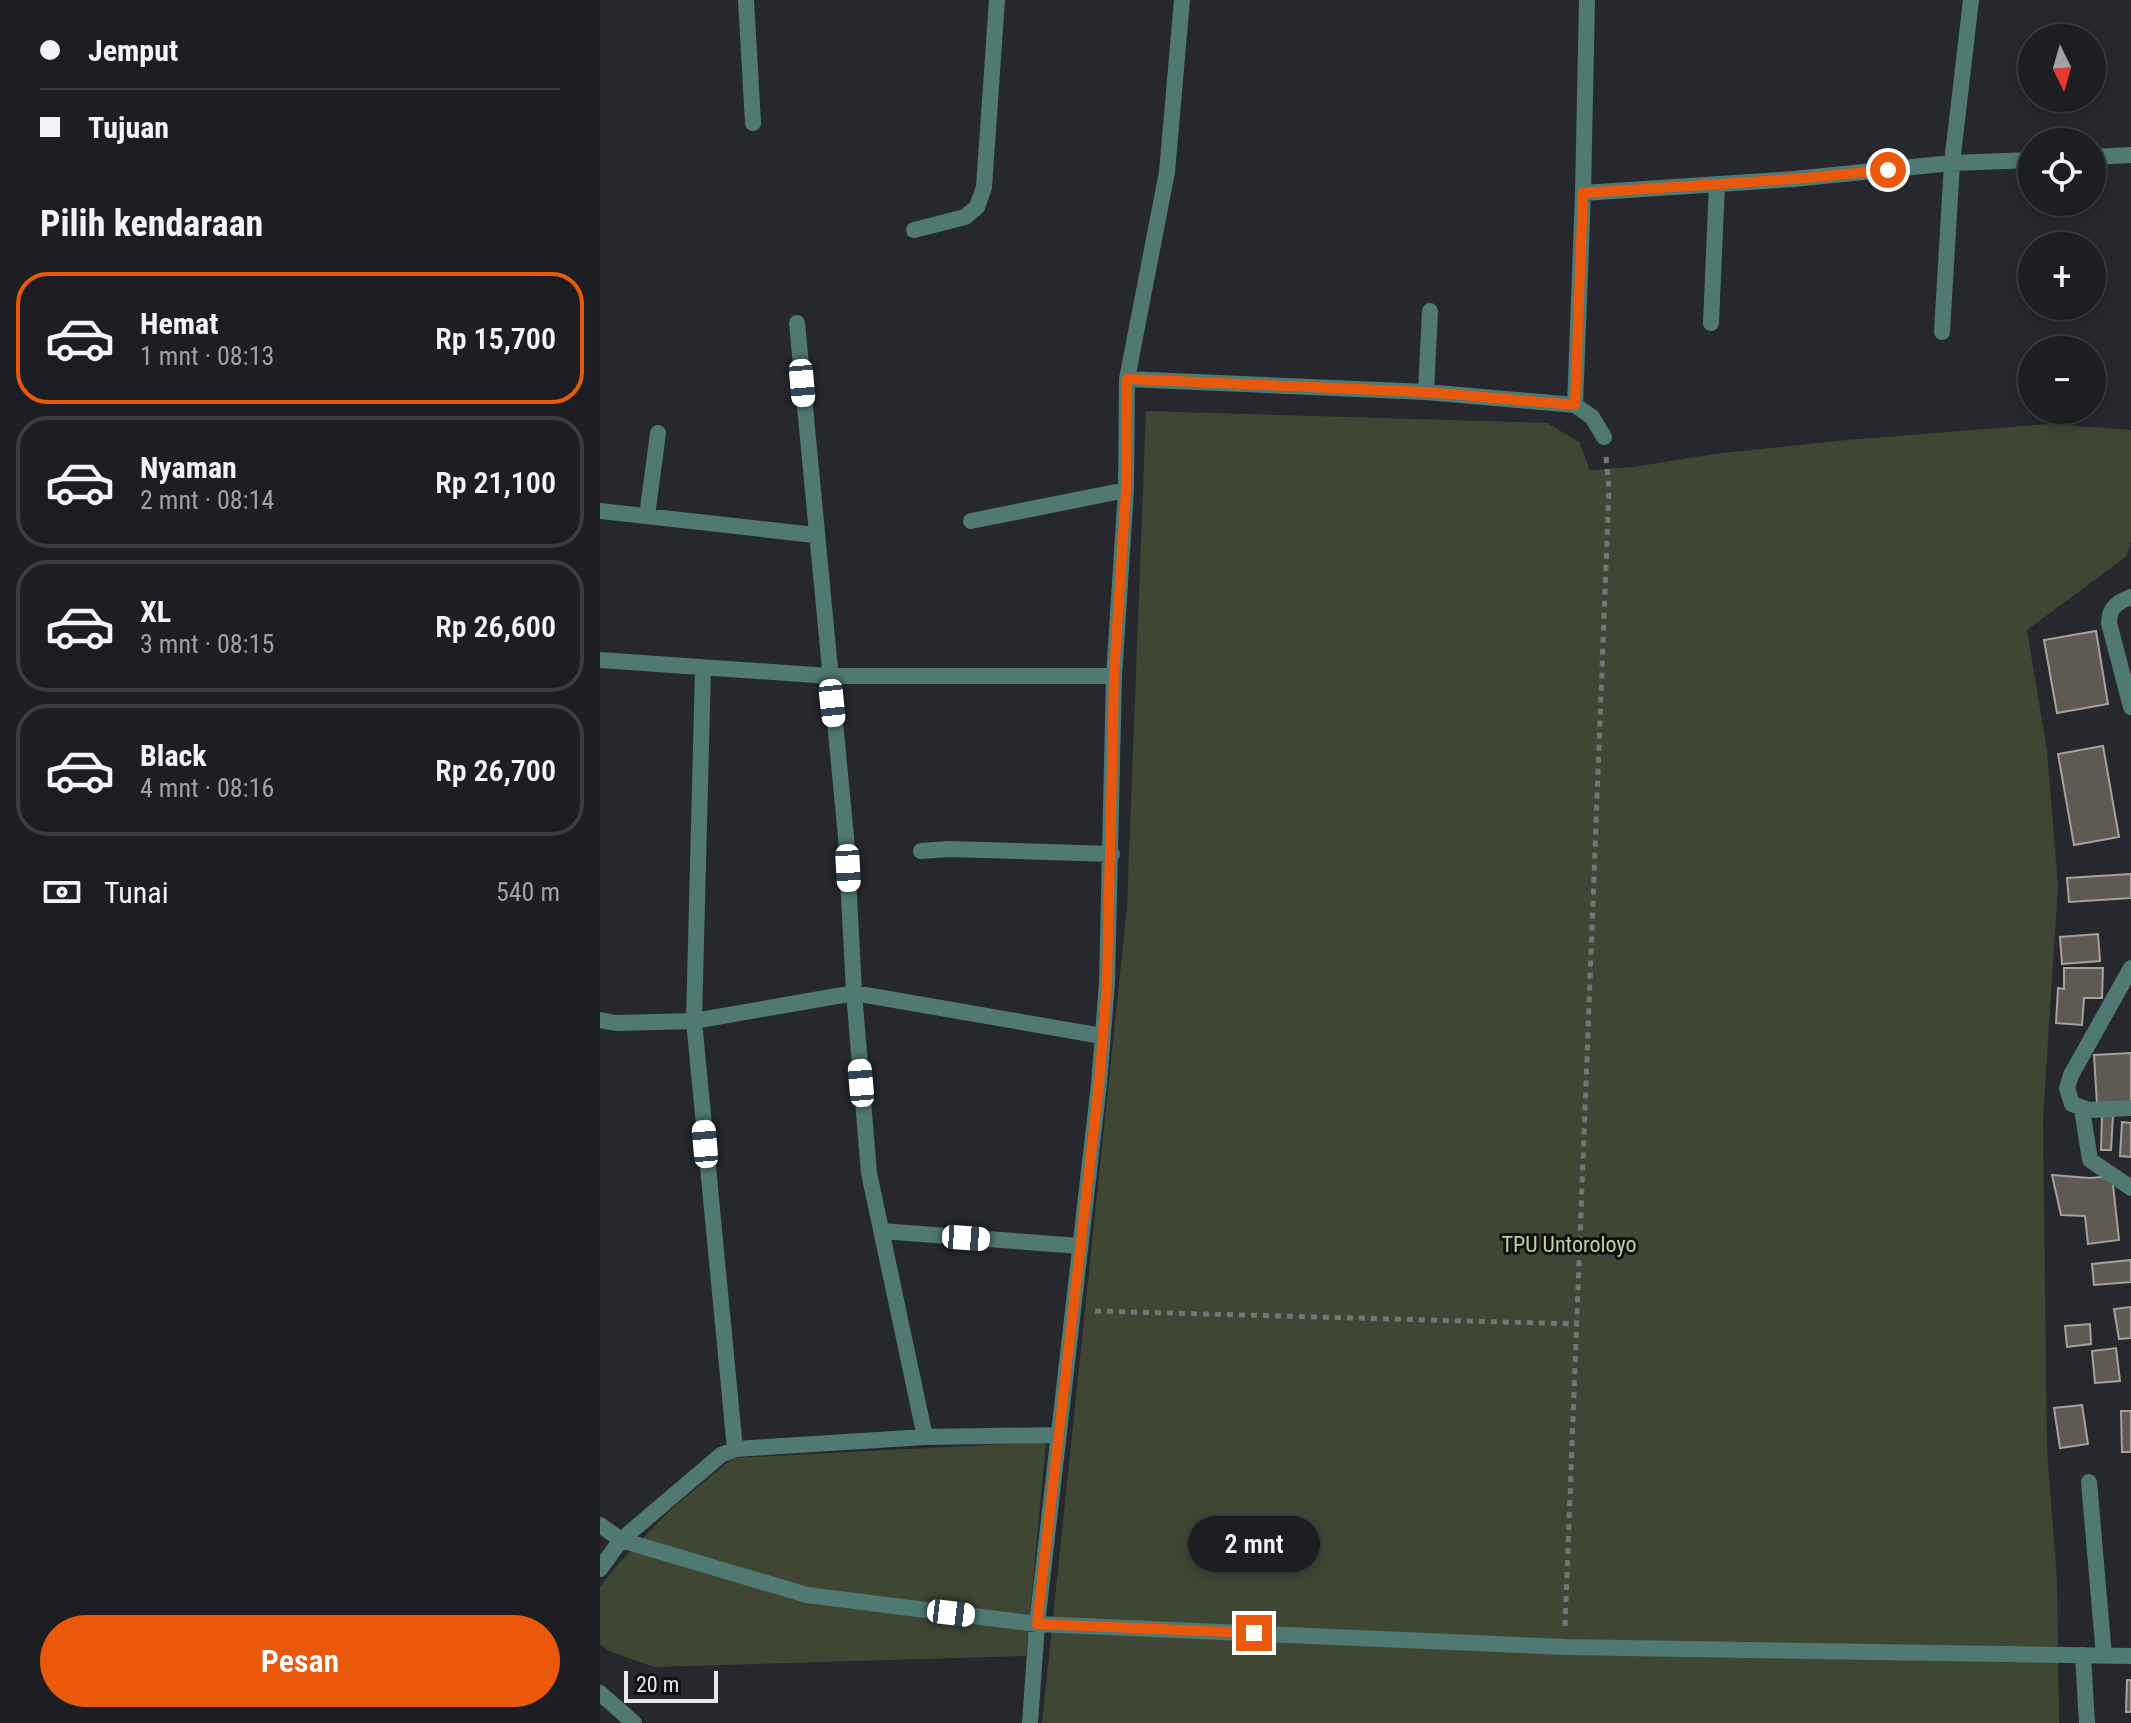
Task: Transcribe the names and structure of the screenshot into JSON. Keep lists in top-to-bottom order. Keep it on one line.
{"parks":["TPU Untoroloyo"],"scale_bar":"20 m","north":"bottom","page":{"banner":["Jemput","Tujuan"],"map_buttons":["+","−"],"heading":"Pilih kendaraan","list":[{"name":"Hemat","note":"1 mnt · 08:13","value":"Rp 15,700"},{"name":"Nyaman","note":"2 mnt · 08:14","value":"Rp 21,100"},{"name":"XL","note":"3 mnt · 08:15","value":"Rp 26,600"},{"name":"Black","note":"4 mnt · 08:16","value":"Rp 26,700"}],"pay":["Tunai","540 m"],"bubble":"2 mnt","buttons":"Pesan","scale":"20 m"}}
